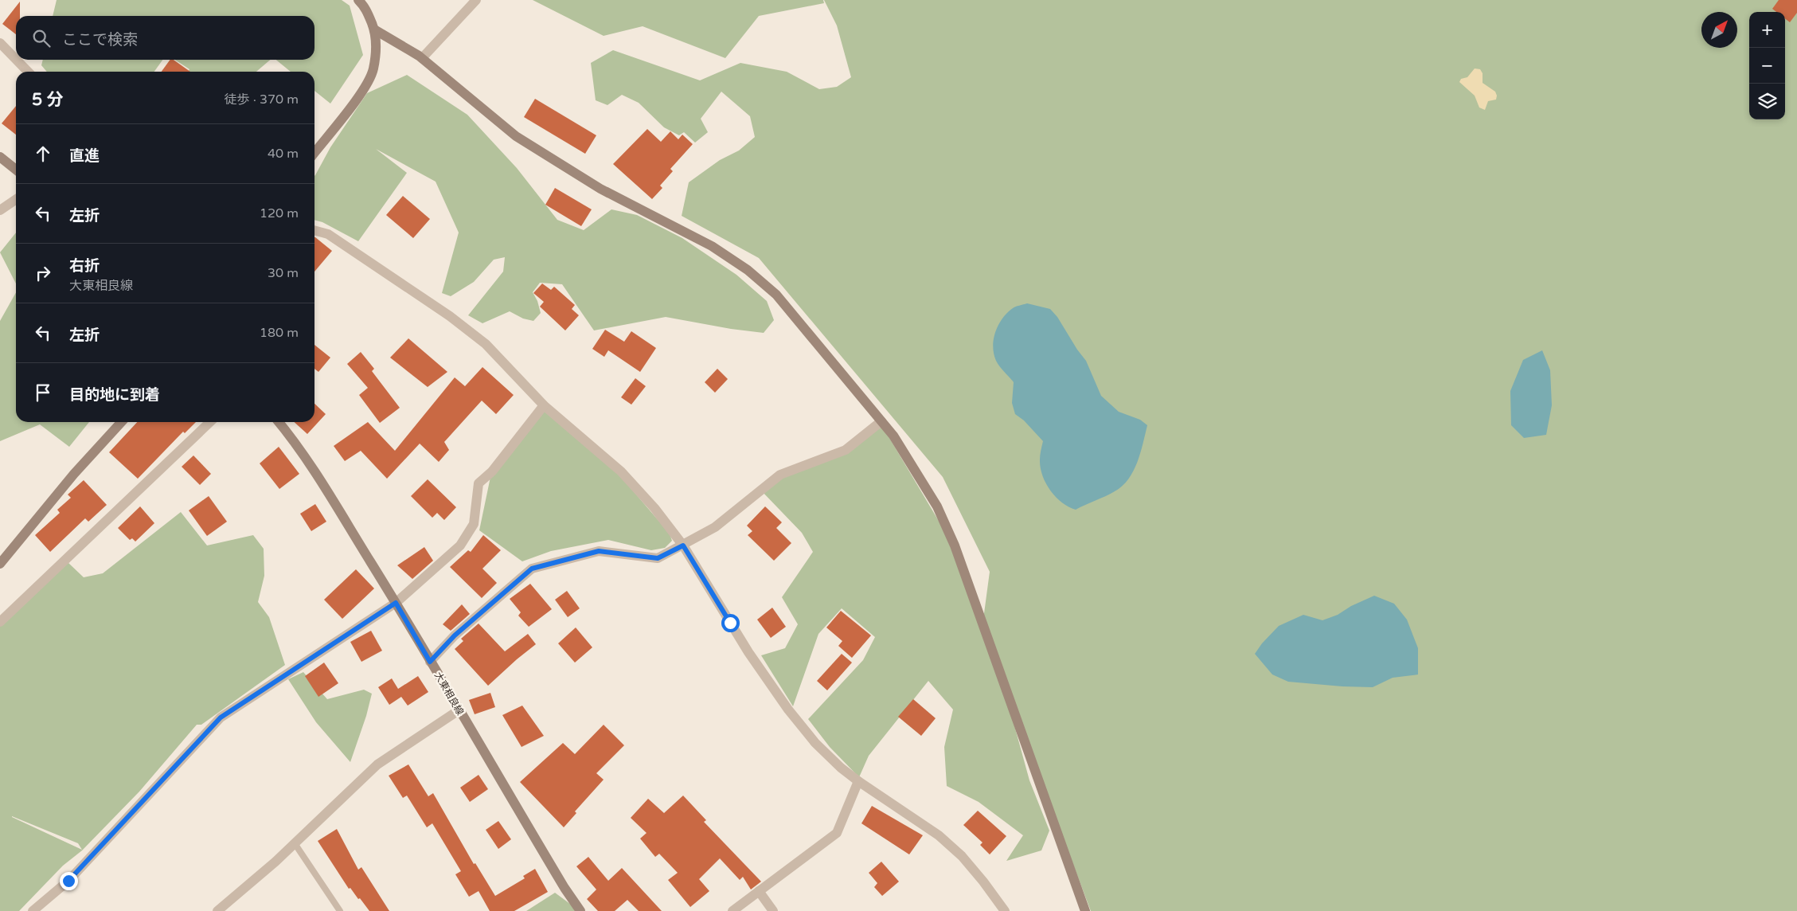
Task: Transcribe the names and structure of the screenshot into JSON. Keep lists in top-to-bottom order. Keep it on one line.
{"streets":{"street":["大東相良線"]},"north":"top right","page":{"map_buttons":["+","−"],"search":"ここで検索","heading":["5 分","徒歩 · 370 m"],"list":[["直進","40 m"],["左折","120 m"],["右折","大東相良線","30 m"],["左折","180 m"],"目的地に到着"]}}
